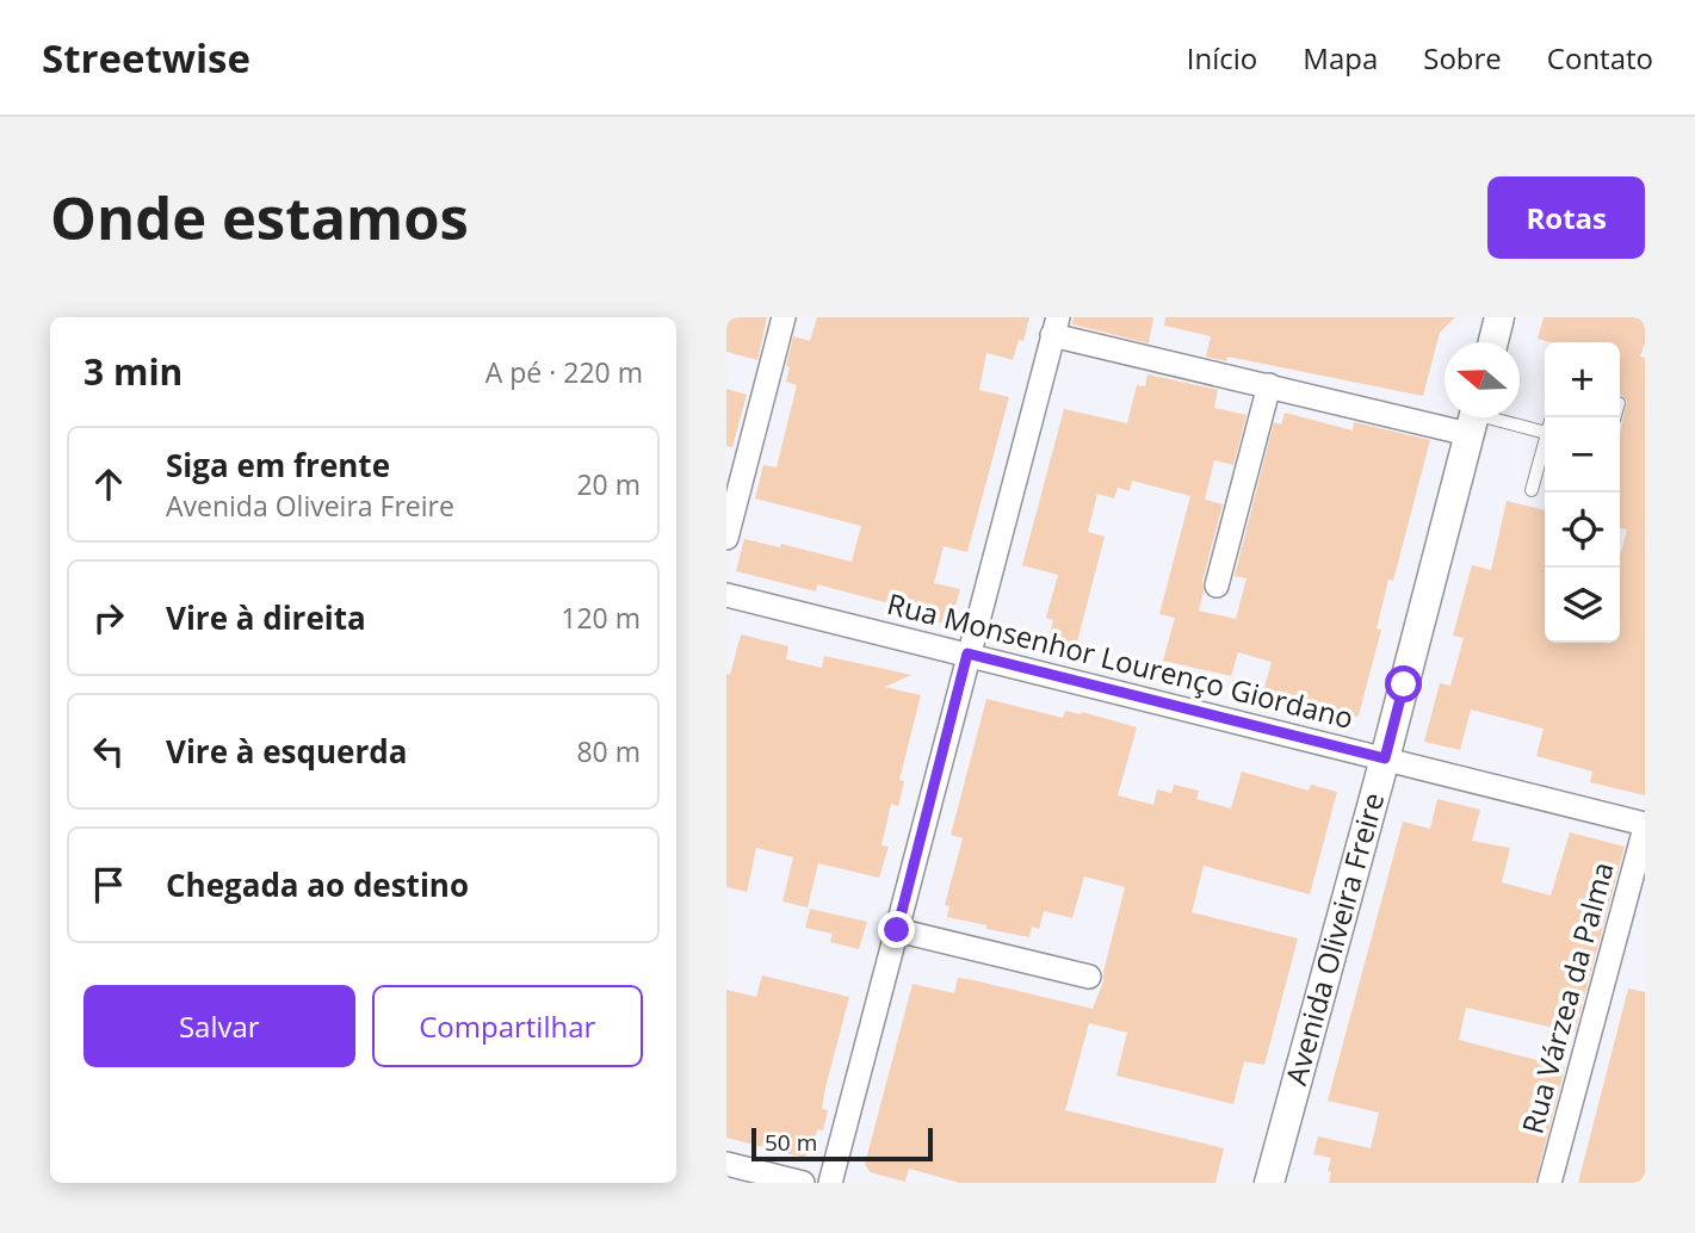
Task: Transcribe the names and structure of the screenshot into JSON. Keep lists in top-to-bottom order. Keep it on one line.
{"streets":{"street":["Rua Monsenhor Lourenço Giordano","Avenida Oliveira Freire","Rua Várzea da Palma"]},"crossings":[["Rua Monsenhor Lourenço Giordano","Avenida Oliveira Freire"],["Rua Monsenhor Lourenço Giordano","Rua Várzea da Palma"]],"scale_bar":"50 m","north":"left","page":{"header":"Streetwise","nav":["Início","Mapa","Sobre","Contato"],"buttons":["Rotas",["Salvar","Compartilhar"]],"title":"Onde estamos","heading":["3 min","A pé · 220 m"],"map_buttons":["+","−"],"list":[["Siga em frente","Avenida Oliveira Freire","20 m"],["Vire à direita","120 m"],["Vire à esquerda","80 m"],"Chegada ao destino"],"scale":"50 m"}}
